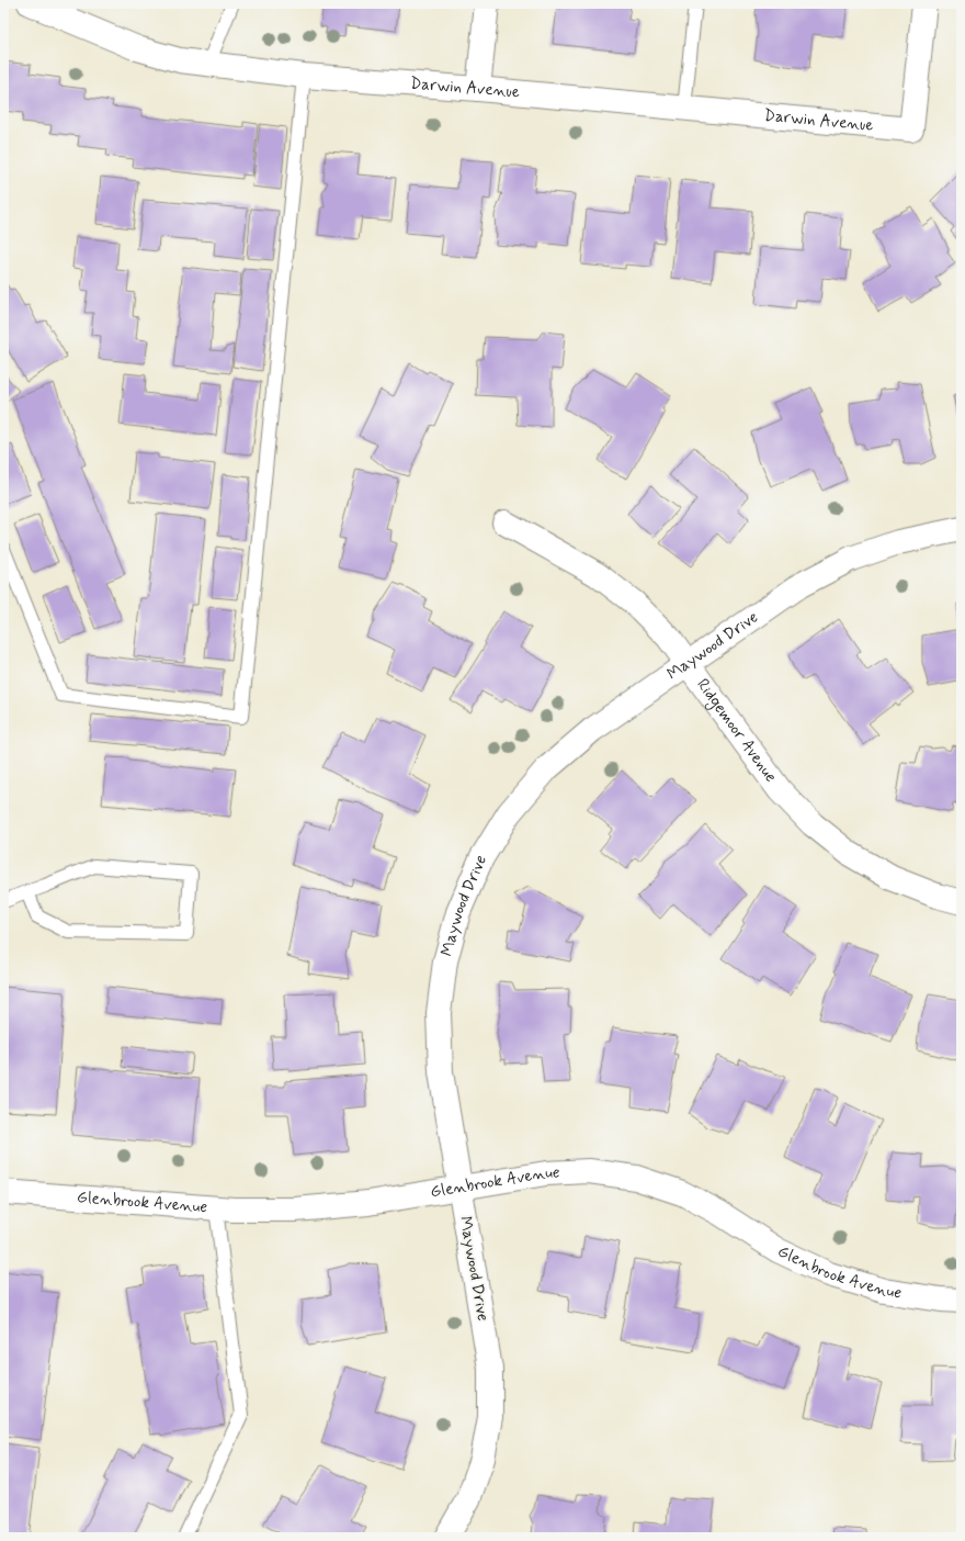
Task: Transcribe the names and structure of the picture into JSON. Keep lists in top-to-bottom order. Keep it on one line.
{"streets":{"street":["Darwin Avenue","Maywood Drive","Ridgemoor Avenue","Glenbrook Avenue"]},"crossings":[["Maywood Drive","Ridgemoor Avenue"],["Maywood Drive","Glenbrook Avenue"]]}
